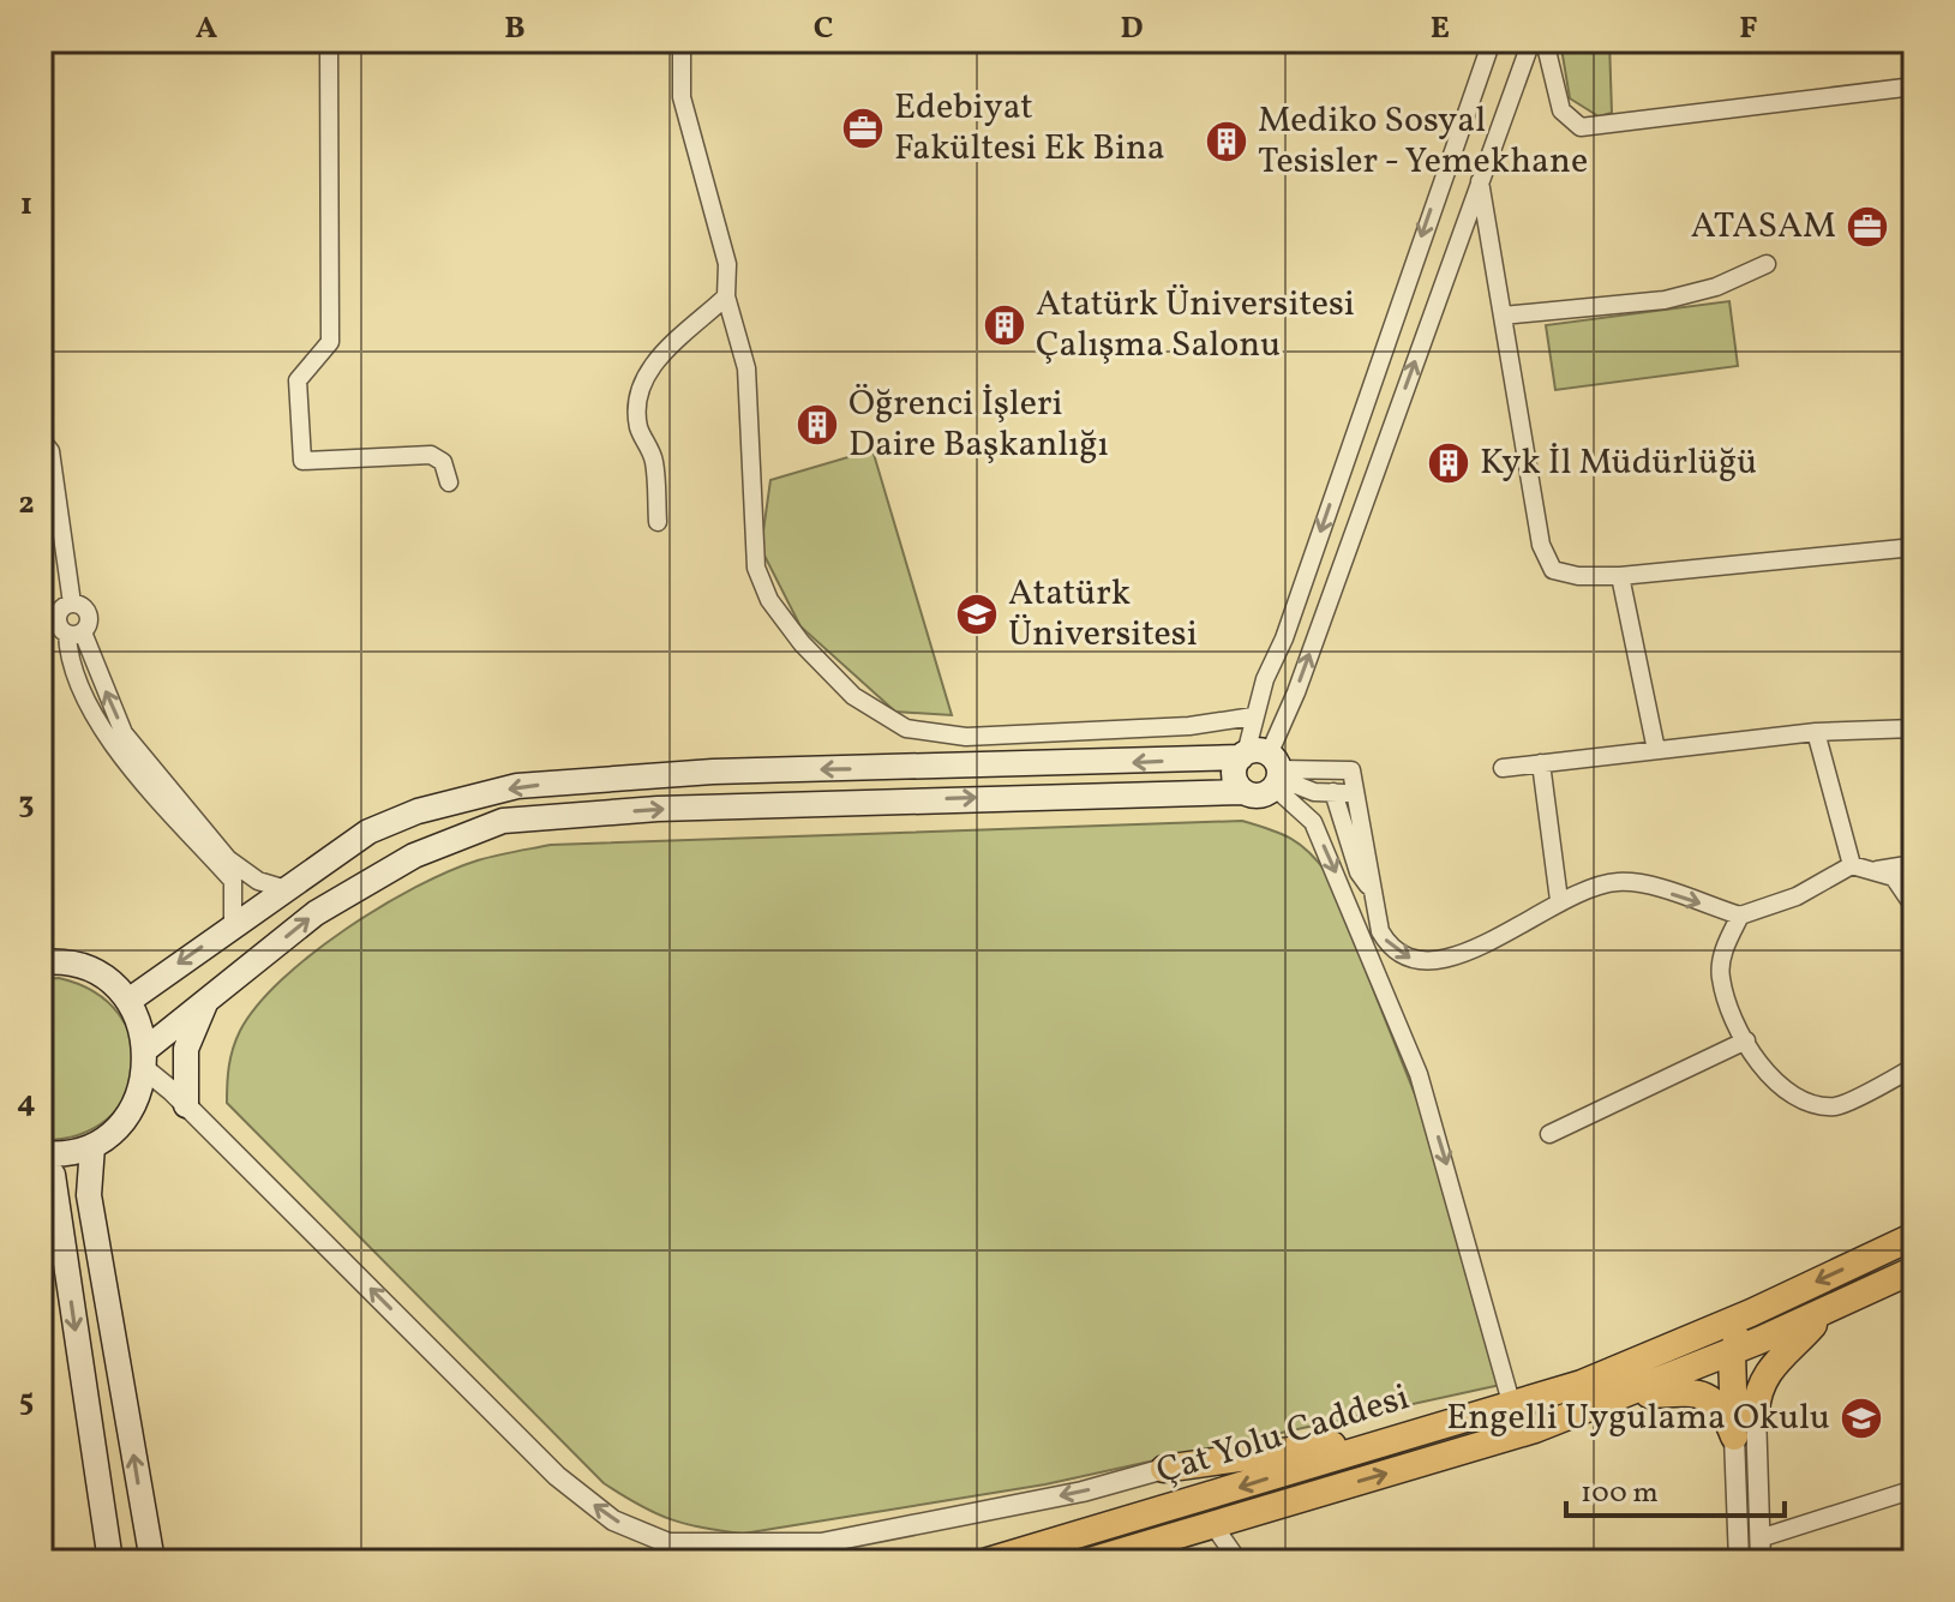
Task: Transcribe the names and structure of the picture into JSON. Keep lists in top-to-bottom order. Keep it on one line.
{"streets":{"highway":["Çat Yolu Caddesi"]},"places":{"office":["Edebiyat Fakültesi Ek Bina","ATASAM"],"building":["Mediko Sosyal Tesisler - Yemekhane","Atatürk Üniversitesi Çalışma Salonu","Öğrenci İşleri Daire Başkanlığı","Kyk İl Müdürlüğü"],"school or university":["Atatürk Üniversitesi","Engelli Uygulama Okulu"]},"scale_bar":"100 m","grid":{"columns":["A","B","C","D","E","F"],"rows":["1","2","3","4","5"]}}
